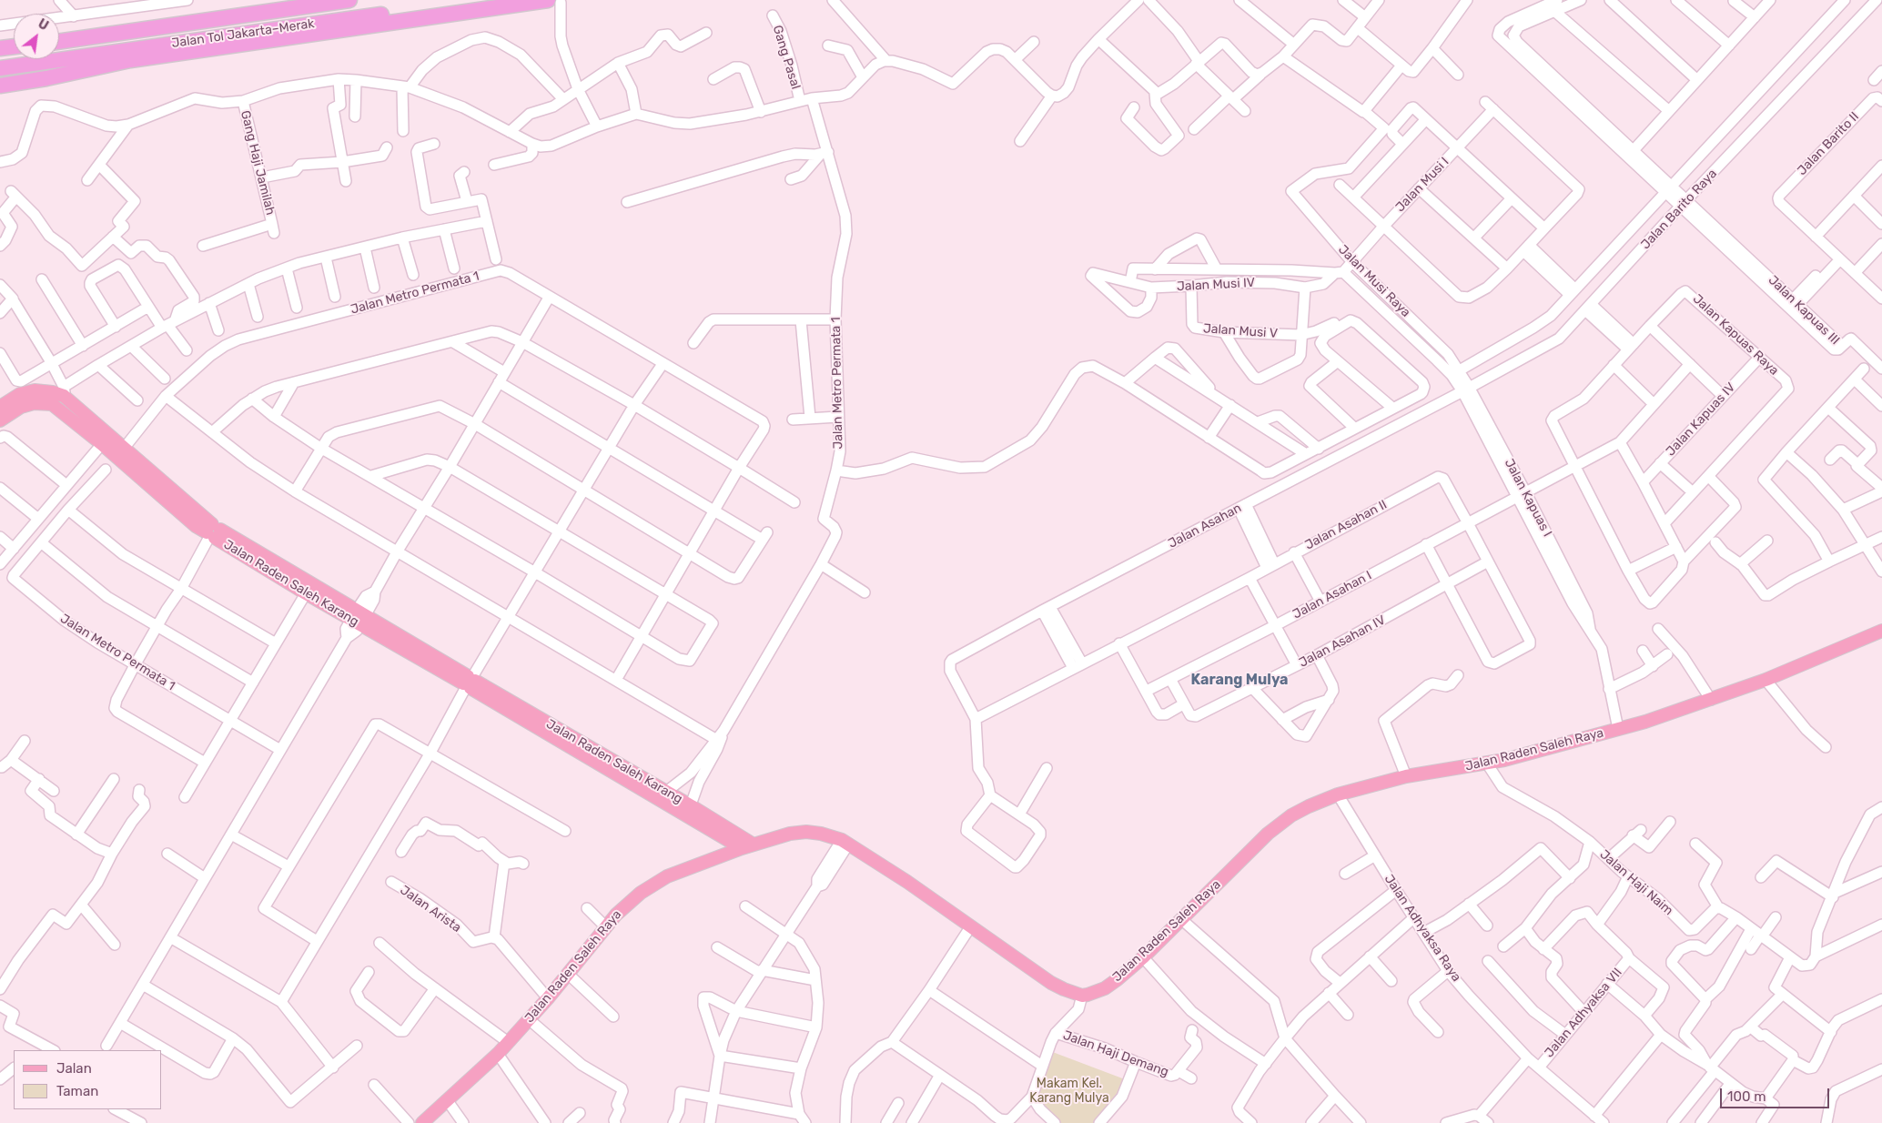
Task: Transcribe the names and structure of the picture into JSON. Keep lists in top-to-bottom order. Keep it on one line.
{"streets":{"highway":["Jalan Tol Jakarta–Merak"],"main road":["Jalan Raden Saleh Karang","Jalan Raden Saleh Raya"],"street":["Gang Pasal","Jalan Barito II","Gang Haji Jamilah","Jalan Musi I","Jalan Barito Raya","Jalan Musi Raya","Jalan Musi IV","Jalan Metro Permata 1","Jalan Kapuas III","Jalan Musi V","Jalan Kapuas Raya","Jalan Kapuas IV","Jalan Kapuas I","Jalan Asahan II","Jalan Asahan","Jalan Asahan I","Jalan Asahan IV","Jalan Haji Naim","Jalan Arista","Jalan Adhyaksa Raya","Jalan Adhyaksa VII","Jalan Haji Demang"]},"crossings":[["Jalan Musi I","Jalan Musi Raya"],["Jalan Musi I","Jalan Musi IV"],["Jalan Barito Raya","Jalan Musi Raya"],["Jalan Barito Raya","Jalan Kapuas III"],["Jalan Barito Raya","Jalan Kapuas I"],["Jalan Barito Raya","Jalan Asahan"],["Jalan Musi Raya","Jalan Musi IV"],["Jalan Musi Raya","Jalan Kapuas I"],["Jalan Musi IV","Jalan Musi V"],["Jalan Metro Permata 1","Jalan Raden Saleh Karang"],["Jalan Kapuas Raya","Jalan Kapuas IV"],["Jalan Kapuas I","Jalan Asahan"],["Jalan Kapuas I","Jalan Asahan I"],["Jalan Kapuas I","Jalan Raden Saleh Raya"],["Jalan Asahan II","Jalan Asahan"],["Jalan Asahan II","Jalan Asahan I"],["Jalan Raden Saleh Karang","Jalan Raden Saleh Raya"],["Jalan Raden Saleh Raya","Jalan Haji Naim"],["Jalan Raden Saleh Raya","Jalan Adhyaksa Raya"],["Jalan Adhyaksa Raya","Jalan Adhyaksa VII"]],"districts":["Karang Mulya"],"parks":["Makam Kel. Karang Mulya"],"legend":["Jalan","Taman"],"scale_bar":"100 m","north":"top right"}
